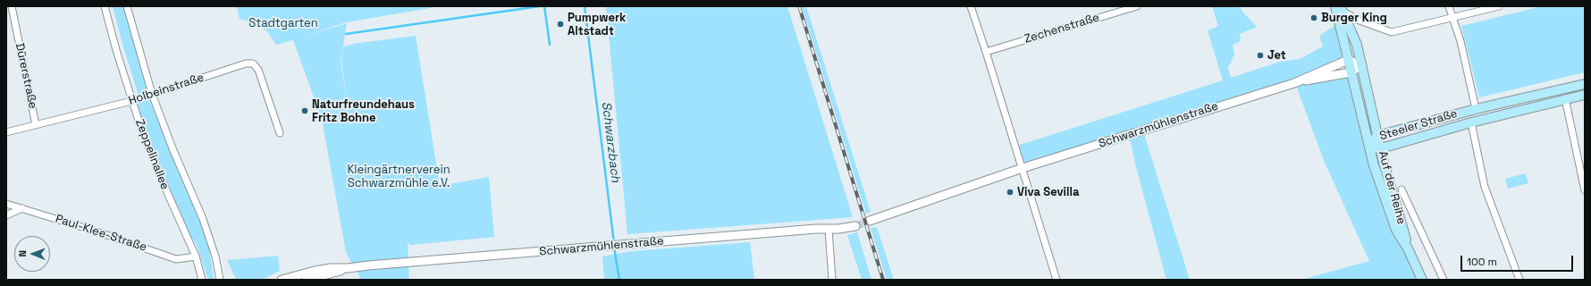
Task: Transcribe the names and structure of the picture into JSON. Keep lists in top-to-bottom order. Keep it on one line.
{"streets":{"main road":["Steeler Straße","Auf der Reihe"],"street":["Zechenstraße","Dürerstraße","Holbeinstraße","Schwarzmühlenstraße","Zeppelinallee","Paul-Klee-Straße"]},"crossings":[["Dürerstraße","Holbeinstraße"],["Holbeinstraße","Zeppelinallee"],["Schwarzmühlenstraße","Auf der Reihe"],["Steeler Straße","Auf der Reihe"],["Zeppelinallee","Paul-Klee-Straße"]],"water":["Schwarzbach"],"parks":["Stadtgarten","Kleingärtnerverein Schwarzmühle e.V."],"places":["Burger King","Pumpwerk Altstadt","Jet","Naturfreundehaus Fritz Bohne","Viva Sevilla"],"scale_bar":"100 m","north":"left"}
